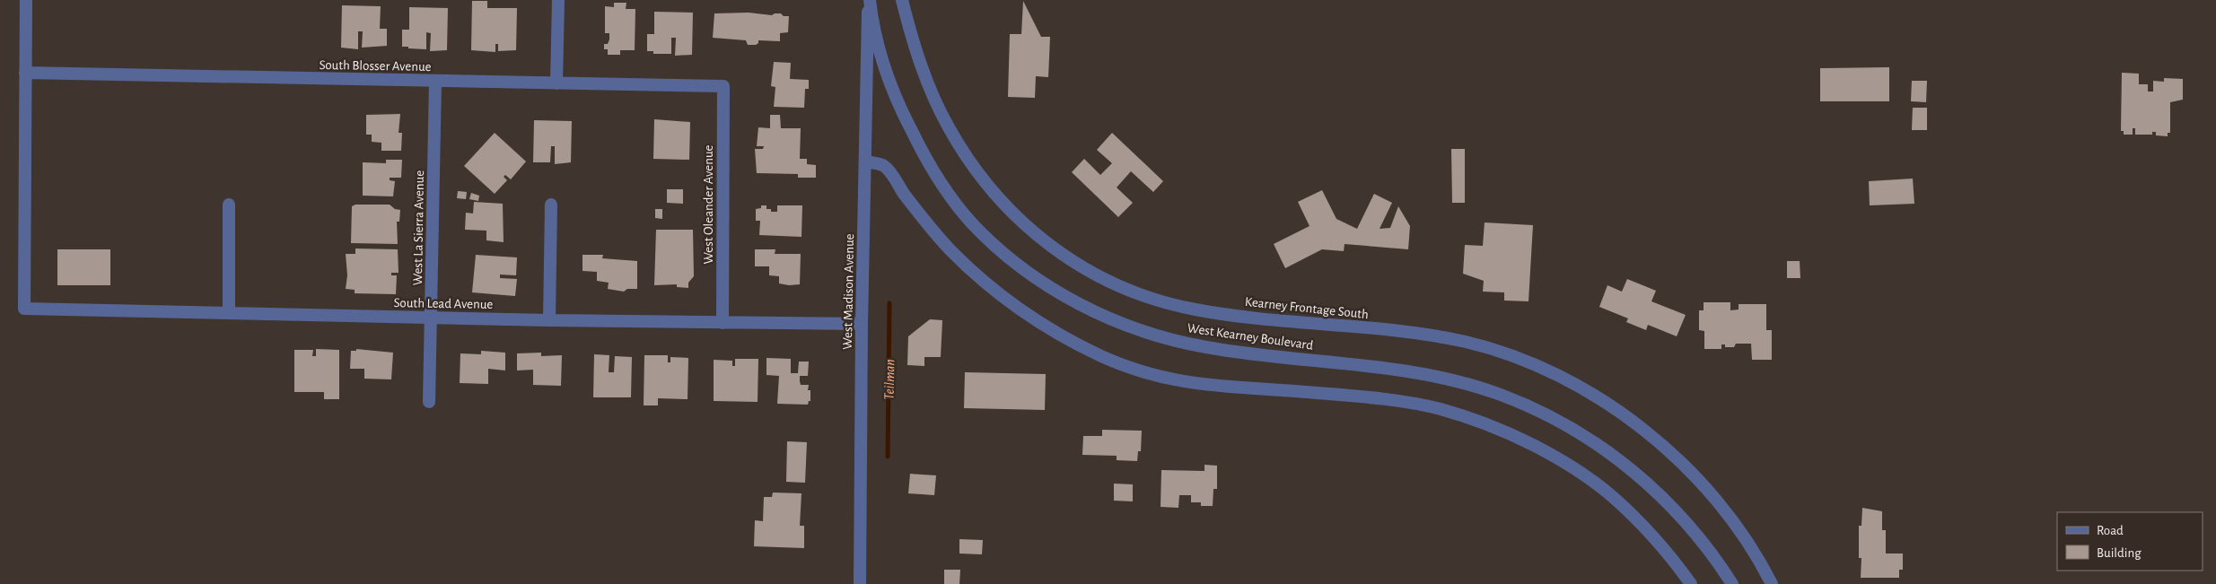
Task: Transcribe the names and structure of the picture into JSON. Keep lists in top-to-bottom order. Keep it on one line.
{"streets":{"street":["South Blosser Avenue","West Oleander Avenue","West La Sierra Avenue","West Madison Avenue","South Lead Avenue","Kearney Frontage South","West Kearney Boulevard"]},"crossings":[["South Blosser Avenue","West Oleander Avenue"],["South Blosser Avenue","West La Sierra Avenue"],["South Blosser Avenue","South Lead Avenue"],["West Oleander Avenue","South Lead Avenue"],["West La Sierra Avenue","South Lead Avenue"],["West Madison Avenue","South Lead Avenue"],["West Madison Avenue","West Kearney Boulevard"]],"water":["Teilman"],"legend":["Road","Building"]}
